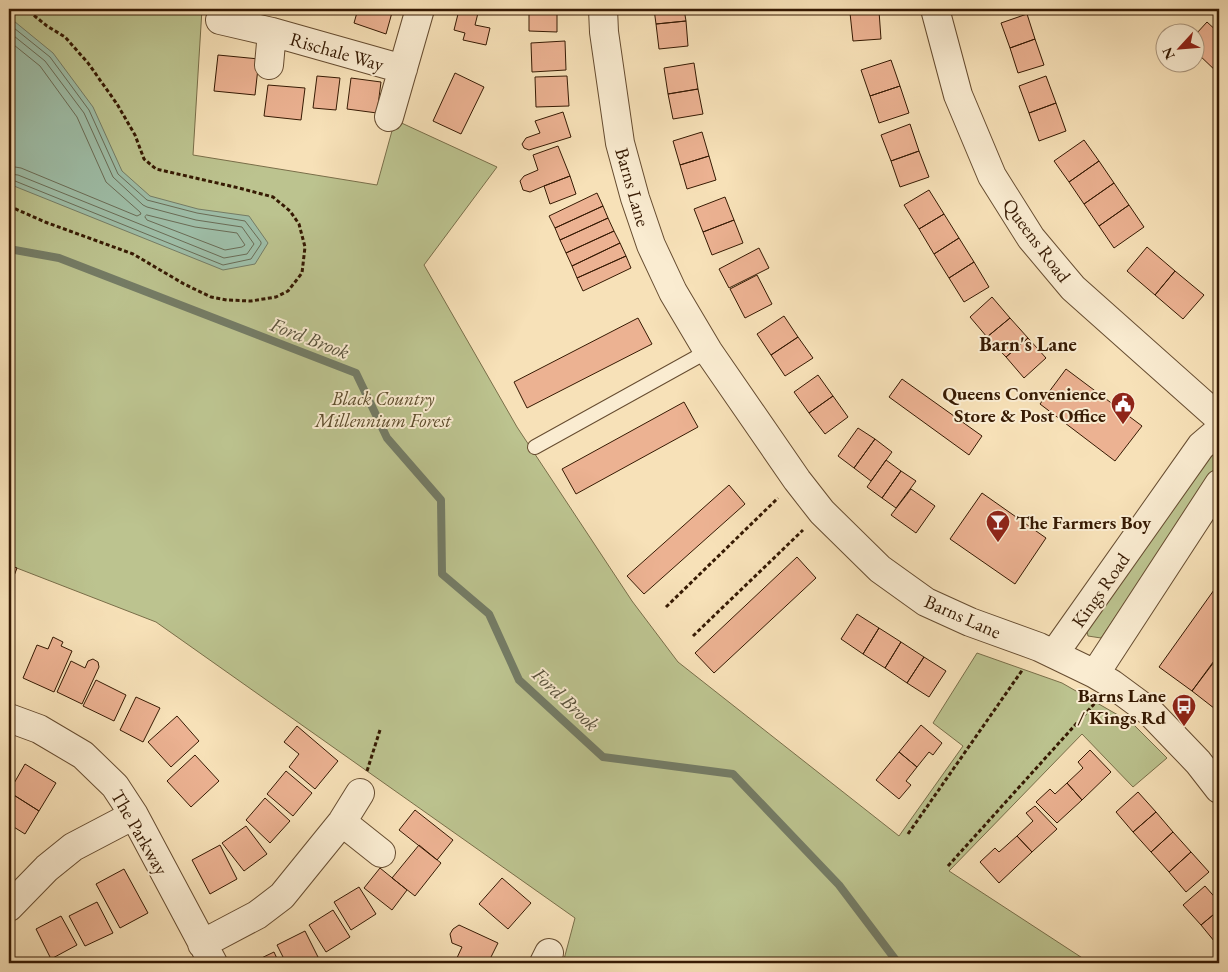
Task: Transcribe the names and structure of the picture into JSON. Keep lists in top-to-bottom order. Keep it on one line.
{"streets":{"street":["Rischale Way","Barns Lane","Queens Road","Kings Road","The Parkway"]},"crossings":[["Barns Lane","Kings Road"]],"districts":["Barn's Lane"],"water":["Ford Brook"],"parks":["Black Country Millennium Forest"],"places":{"public building":["Queens Convenience Store & Post Office"],"bar":["The Farmers Boy"],"bus stop":["Barns Lane / Kings Rd"]},"north":"bottom left"}
